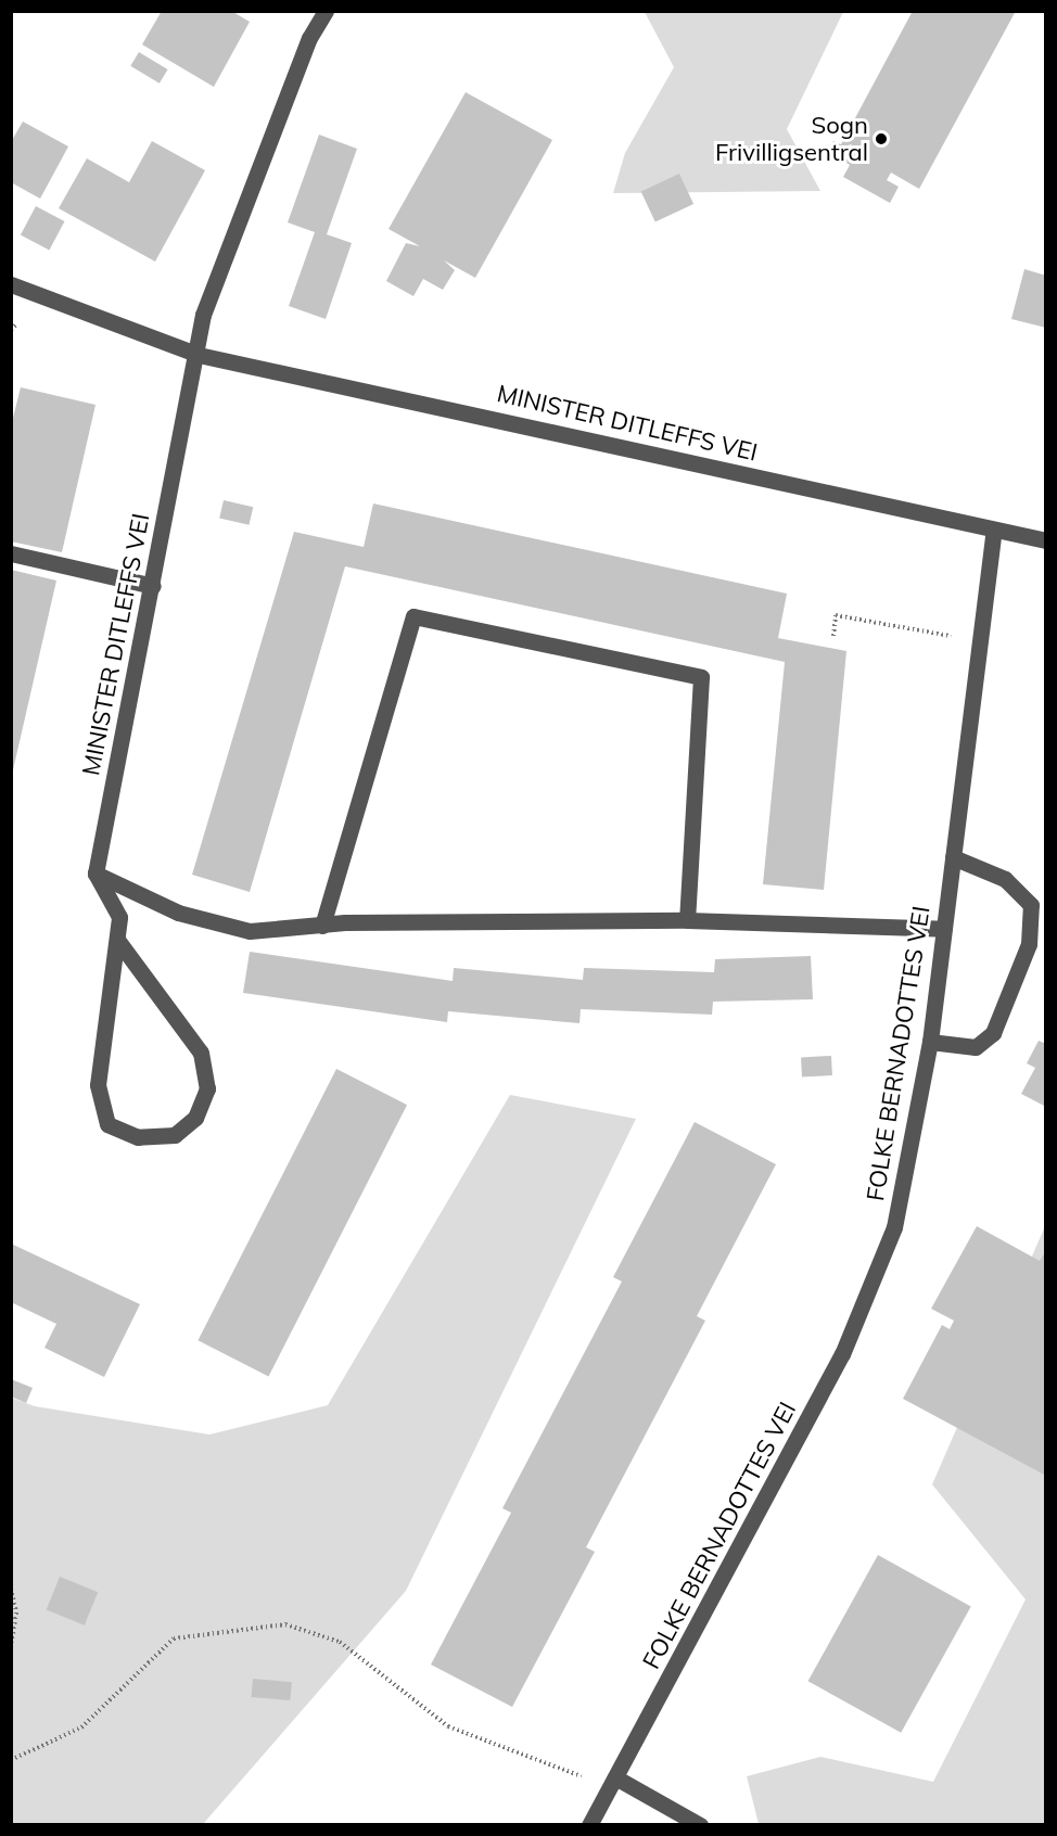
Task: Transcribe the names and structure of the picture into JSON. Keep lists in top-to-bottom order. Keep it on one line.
{"streets":{"street":["MINISTER DITLEFFS VEI","FOLKE BERNADOTTES VEI"]},"crossings":[["MINISTER DITLEFFS VEI","FOLKE BERNADOTTES VEI"]],"places":["Sogn Frivilligsentral"]}
